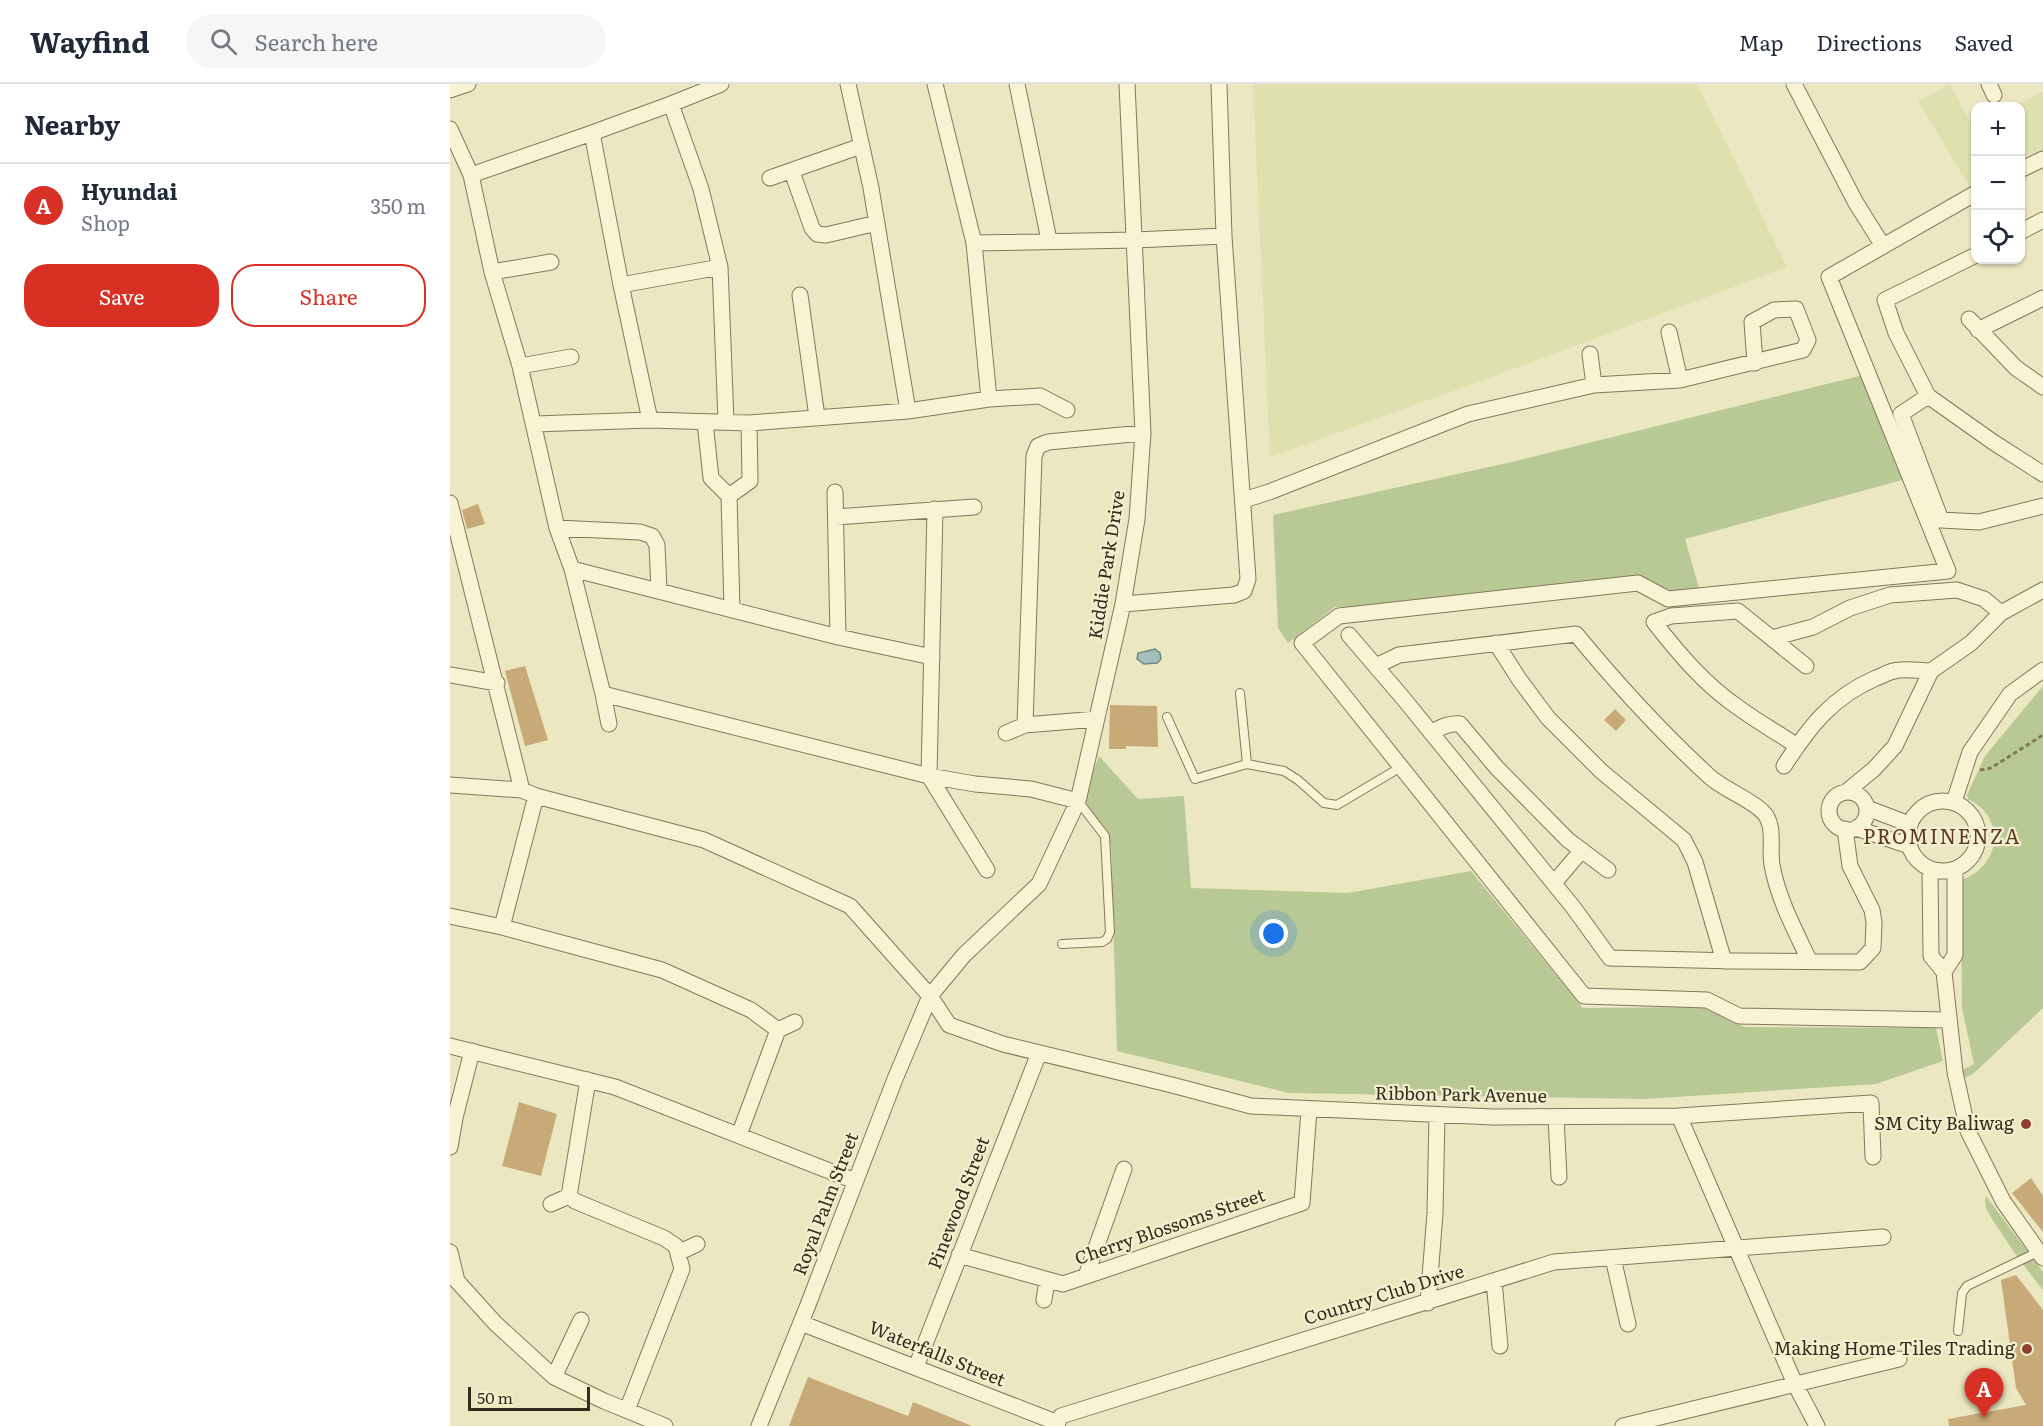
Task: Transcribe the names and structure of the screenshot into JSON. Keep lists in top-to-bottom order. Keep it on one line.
{"streets":{"street":["Kiddie Park Drive","Ribbon Park Avenue","Pinewood Street","Royal Palm Street","Cherry Blossoms Street","Country Club Drive","Waterfalls Street"]},"crossings":[["Kiddie Park Drive","Ribbon Park Avenue"],["Kiddie Park Drive","Royal Palm Street"],["Ribbon Park Avenue","Pinewood Street"],["Ribbon Park Avenue","Royal Palm Street"],["Ribbon Park Avenue","Cherry Blossoms Street"],["Pinewood Street","Cherry Blossoms Street"],["Pinewood Street","Waterfalls Street"],["Royal Palm Street","Waterfalls Street"],["Country Club Drive","Waterfalls Street"]],"districts":["PROMINENZA"],"places":["SM City Baliwag","Making Home Tiles Trading"],"scale_bar":"50 m","page":{"header":"Wayfind","search":"Search here","nav":["Map","Directions","Saved"],"heading":"Nearby","map_buttons":["+","−"],"list":[{"mark":"A","name":"Hyundai","note":"Shop","value":"350 m"}],"buttons":["Save","Share"],"pins":"A","scale":"50 m"}}
